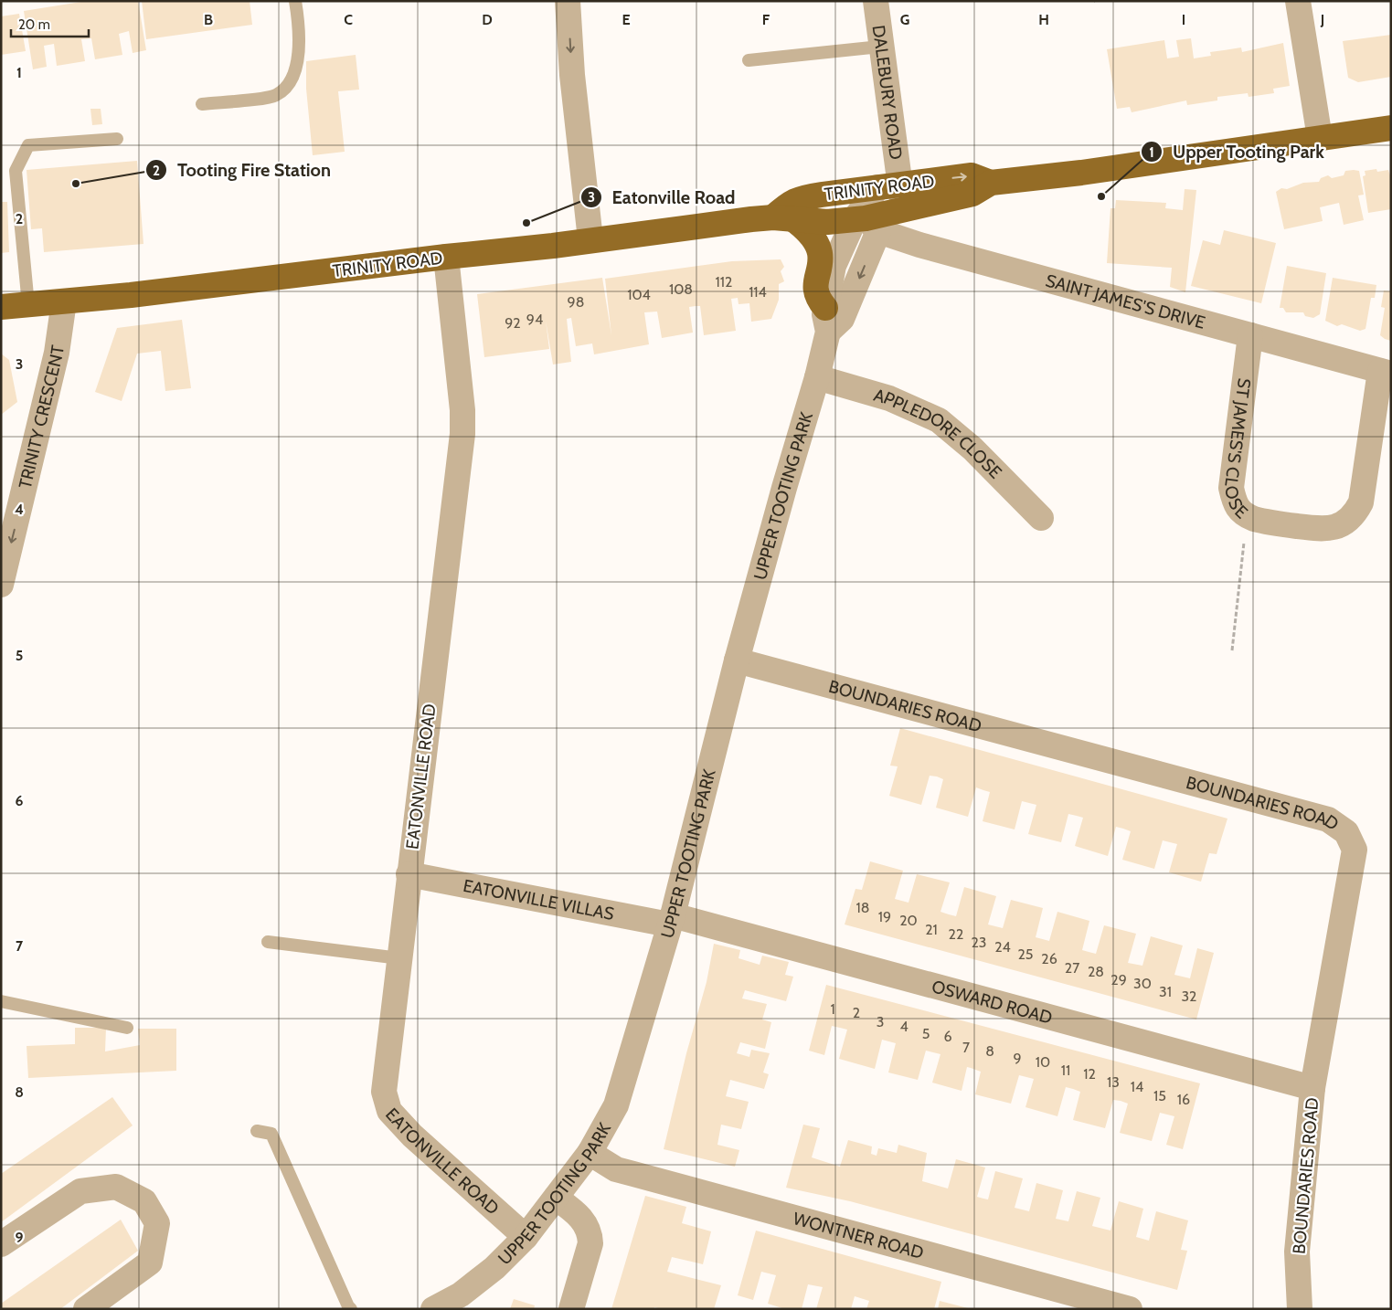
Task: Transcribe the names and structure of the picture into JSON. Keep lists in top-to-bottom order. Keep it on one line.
{"streets":{"highway":["TRINITY ROAD"],"street":["DALEBURY ROAD","SAINT JAMES'S DRIVE","TRINITY CRESCENT","APPLEDORE CLOSE","ST JAMES'S CLOSE","UPPER TOOTING PARK","BOUNDARIES ROAD","EATONVILLE ROAD","EATONVILLE VILLAS","OSWARD ROAD","WONTNER ROAD"]},"crossings":[["DALEBURY ROAD","TRINITY ROAD"],["DALEBURY ROAD","UPPER TOOTING PARK"],["TRINITY ROAD","SAINT JAMES'S DRIVE"],["TRINITY ROAD","TRINITY CRESCENT"],["TRINITY ROAD","UPPER TOOTING PARK"],["TRINITY ROAD","EATONVILLE ROAD"],["SAINT JAMES'S DRIVE","ST JAMES'S CLOSE"],["SAINT JAMES'S DRIVE","UPPER TOOTING PARK"],["APPLEDORE CLOSE","UPPER TOOTING PARK"],["UPPER TOOTING PARK","BOUNDARIES ROAD"],["UPPER TOOTING PARK","EATONVILLE ROAD"],["UPPER TOOTING PARK","EATONVILLE VILLAS"],["UPPER TOOTING PARK","OSWARD ROAD"],["UPPER TOOTING PARK","WONTNER ROAD"],["BOUNDARIES ROAD","OSWARD ROAD"],["EATONVILLE ROAD","EATONVILLE VILLAS"],["EATONVILLE VILLAS","OSWARD ROAD"]],"one_way":["TRINITY CRESCENT"],"places":["Tooting Fire Station","Upper Tooting Park","Eatonville Road"],"house_numbers":["112","108","114","104","98","94","92","18","19","20","21","22","23","24","25","26","27","28","29","30","31","32","1","2","3","4","5","6","7","8","9","10","11","12","13","14","15","16"],"scale_bar":"20 m","grid":{"columns":["B","C","D","E","F","G","H","I","J"],"rows":["1","2","3","4","5","6","7","8","9"]}}
